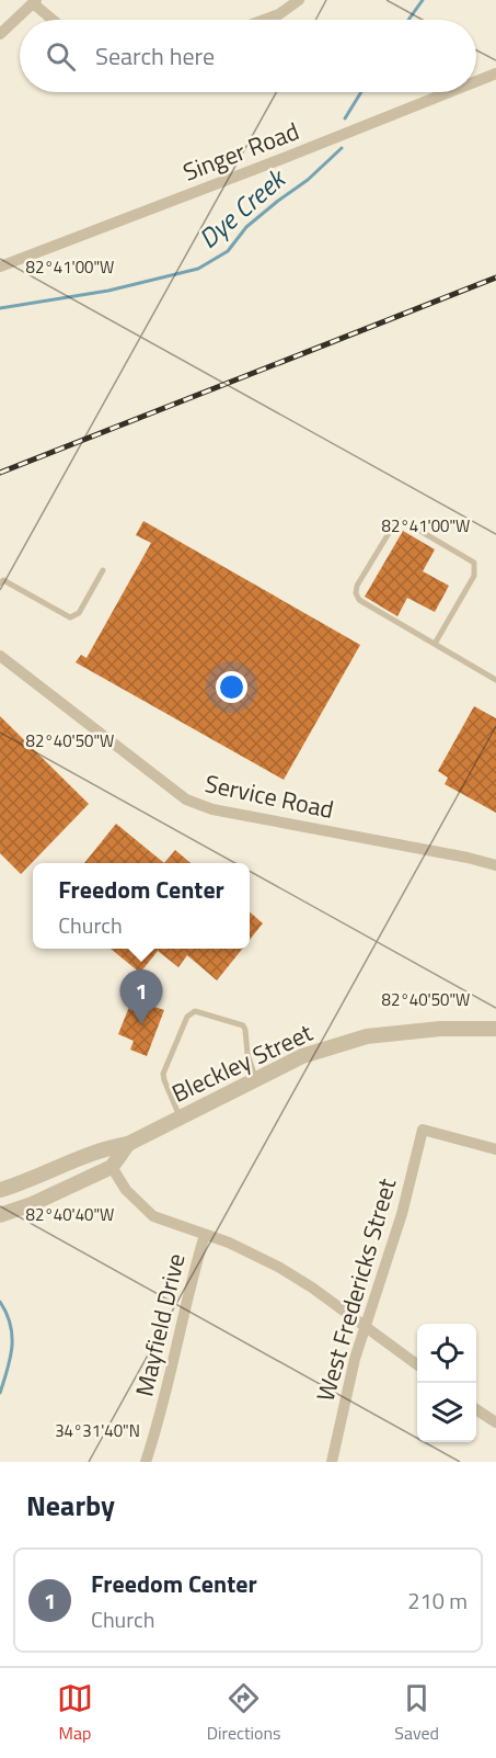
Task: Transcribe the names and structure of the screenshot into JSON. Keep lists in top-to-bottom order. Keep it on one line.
{"streets":{"street":["Singer Road","Service Road","Bleckley Street","West Fredericks Street","Mayfield Drive"]},"water":["Dye Creek"],"page":{"search":"Search here","popup":["Freedom Center","Church"],"pins":"1","heading":"Nearby","list":[{"mark":"1","name":"Freedom Center","note":"Church","value":"210 m"}],"nav":["Map","Directions","Saved"]},"coordinates":["82°41'00\"W","82°40'50\"W","82°40'40\"W","34°31'40\"N"]}
